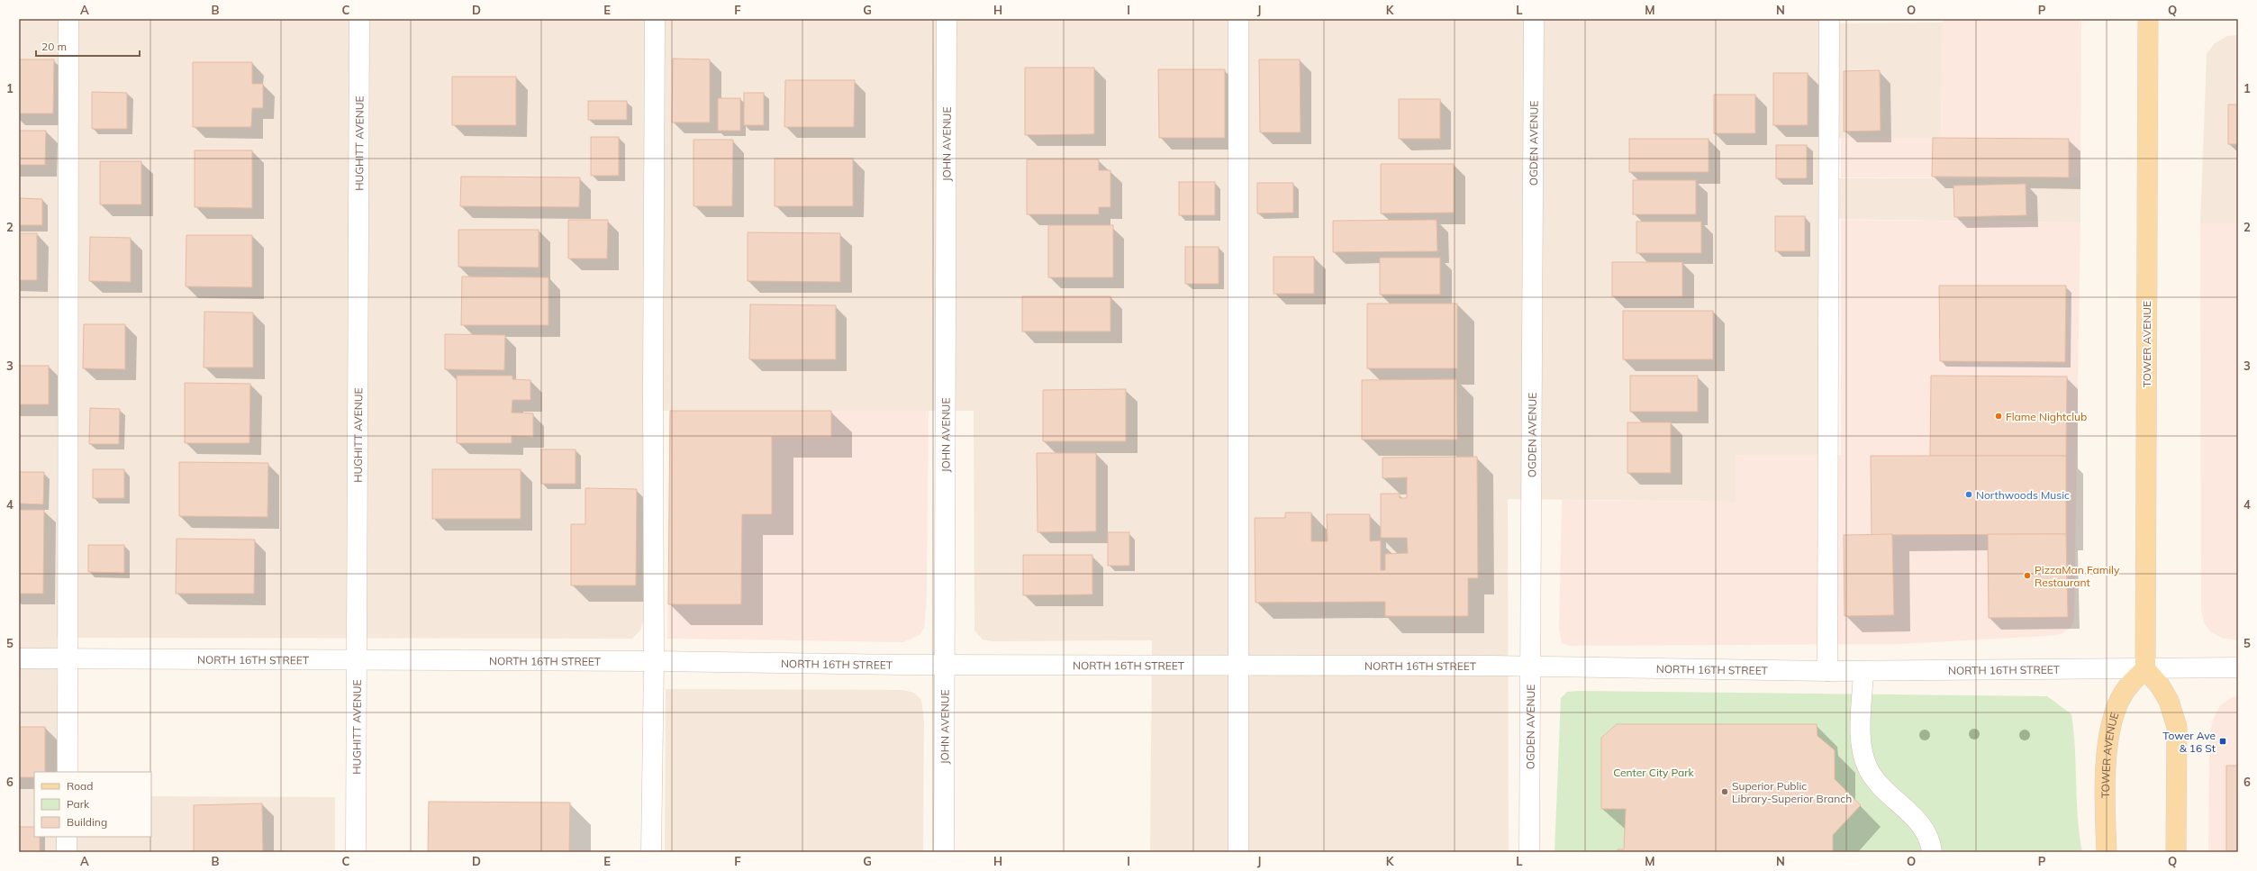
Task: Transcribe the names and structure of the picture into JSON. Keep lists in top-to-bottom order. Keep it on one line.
{"streets":{"main road":["TOWER AVENUE"],"street":["HUGHITT AVENUE","JOHN AVENUE","OGDEN AVENUE","NORTH 16TH STREET"]},"crossings":[["HUGHITT AVENUE","NORTH 16TH STREET"],["JOHN AVENUE","NORTH 16TH STREET"],["OGDEN AVENUE","NORTH 16TH STREET"],["TOWER AVENUE","NORTH 16TH STREET"]],"parks":["Center City Park"],"places":{"other":["Flame Nightclub","Northwoods Music","PizzaMan Family Restaurant","Superior Public Library-Superior Branch"],"transit":["Tower Ave & 16 St"]},"legend":["Road","Park","Building"],"scale_bar":"20 m","grid":{"columns":["A","B","C","D","E","F","G","H","I","J","K","L","M","N","O","P","Q"],"rows":["1","2","3","4","5","6"]}}
